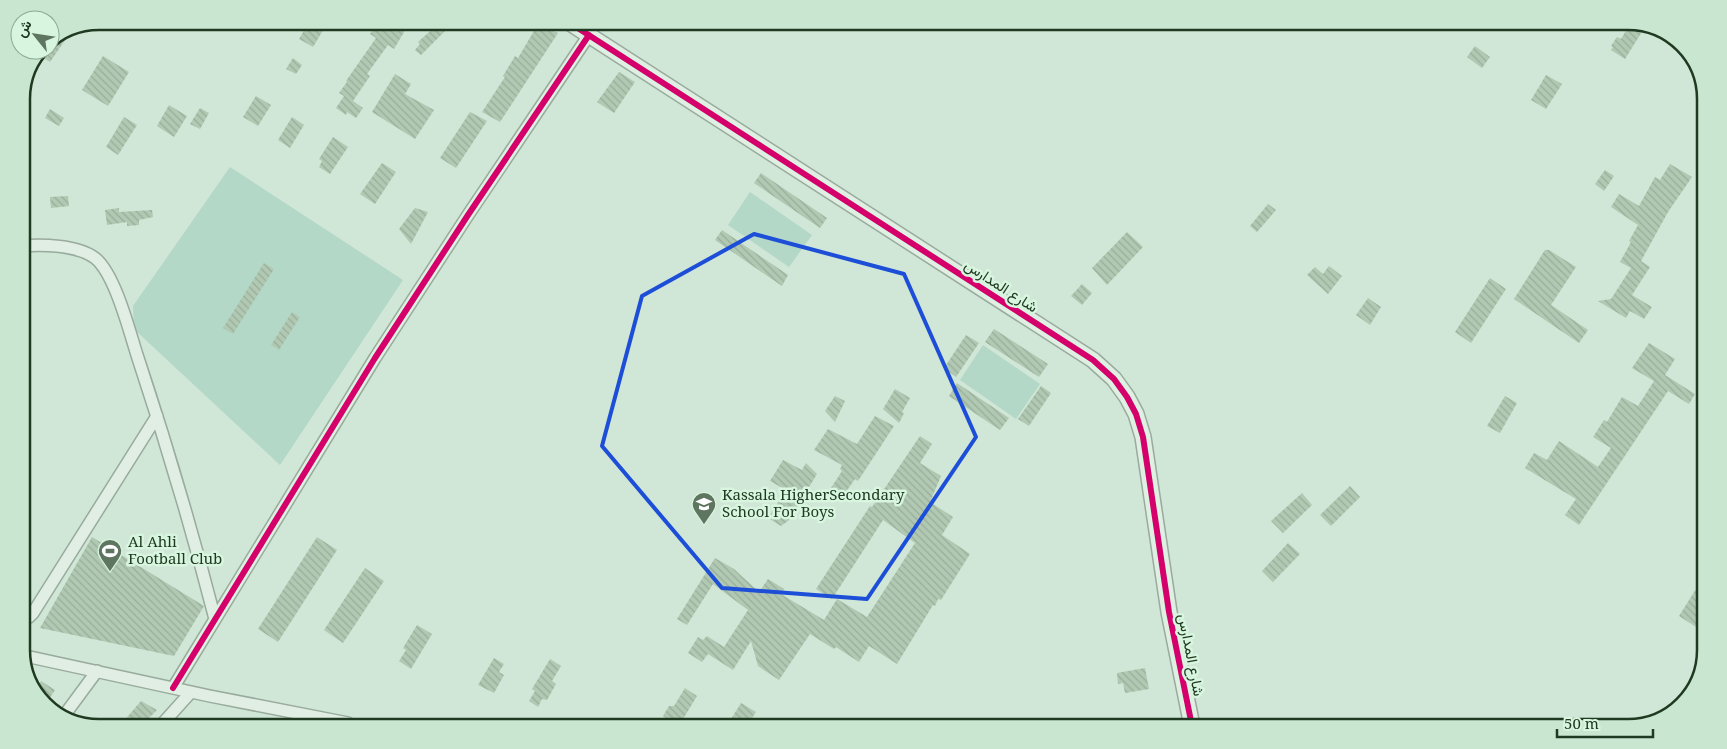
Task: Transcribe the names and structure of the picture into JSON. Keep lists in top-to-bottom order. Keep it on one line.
{"streets":{"street":["شارع المدارس"]},"places":{"school or university":["Kassala HigherSecondary School For Boys"],"sports":["Al Ahli Football Club"]},"scale_bar":"50 m","north":"top left"}
